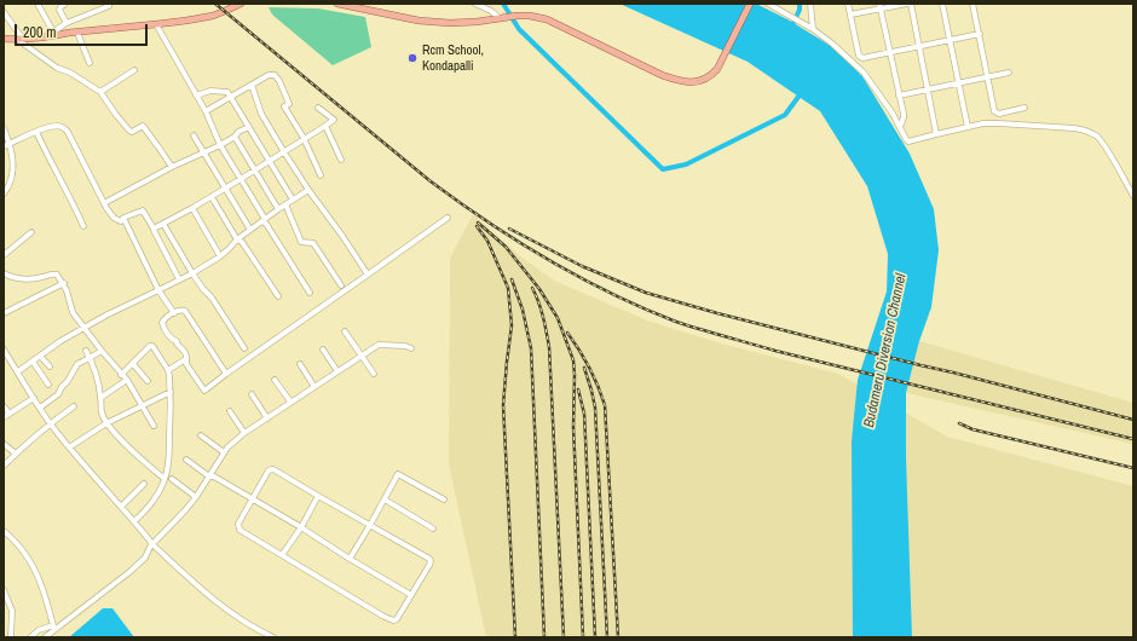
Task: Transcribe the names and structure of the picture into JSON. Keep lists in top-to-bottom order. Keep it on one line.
{"water":["Budameru Diversion Channel"],"places":["Rcm School, Kondapalli"],"scale_bar":"200 m"}
